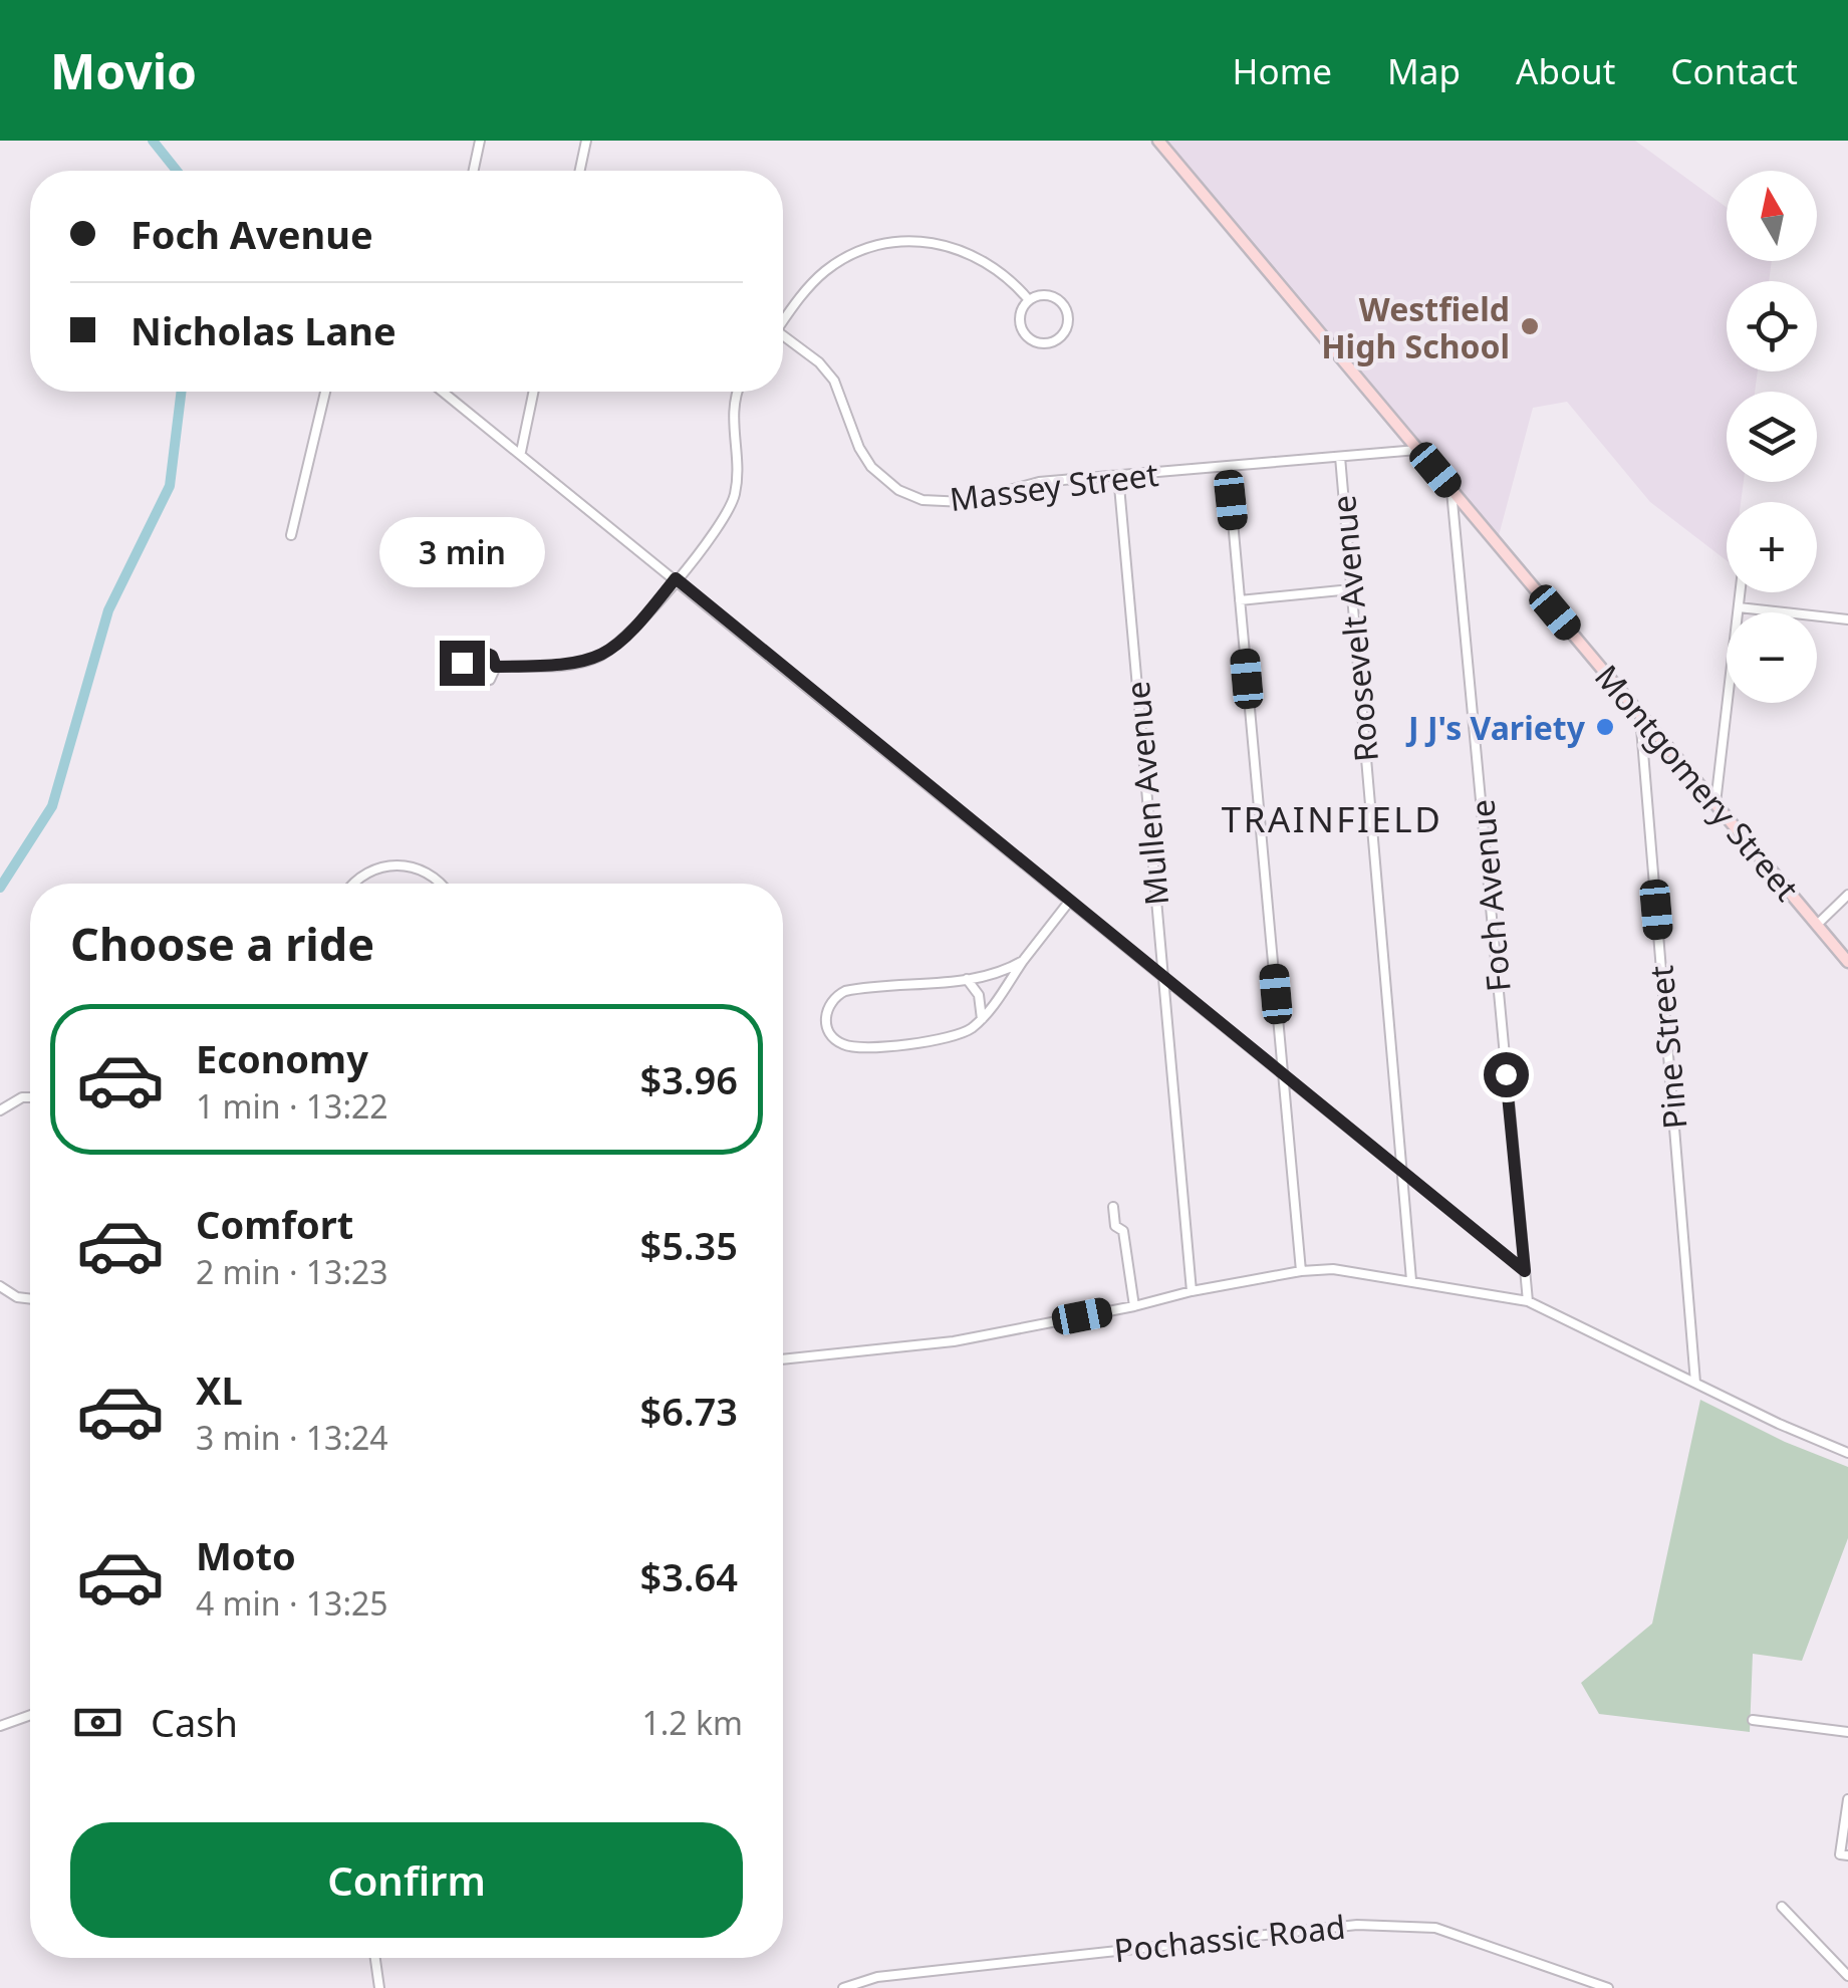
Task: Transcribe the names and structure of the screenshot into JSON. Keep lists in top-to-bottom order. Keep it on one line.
{"streets":{"main road":["Montgomery Street"],"street":["Massey Street","Roosevelt Avenue","Mullen Avenue","Foch Avenue","Pine Street","Pochassic Road"]},"crossings":[["Massey Street","Roosevelt Avenue"],["Massey Street","Montgomery Street"],["Massey Street","Mullen Avenue"],["Montgomery Street","Foch Avenue"],["Montgomery Street","Pine Street"]],"districts":["TRAINFIELD"],"places":["Westfield High School","J J's Variety"],"north":"top","page":{"header":"Movio","nav":["Home","Map","About","Contact"],"map_buttons":["+","−"],"banner":["Foch Avenue","Nicholas Lane"],"bubble":"3 min","heading":"Choose a ride","list":[{"name":"Economy","note":"1 min · 13:22","value":"$3.96"},{"name":"Comfort","note":"2 min · 13:23","value":"$5.35"},{"name":"XL","note":"3 min · 13:24","value":"$6.73"},{"name":"Moto","note":"4 min · 13:25","value":"$3.64"}],"pay":["Cash","1.2 km"],"buttons":"Confirm"}}
